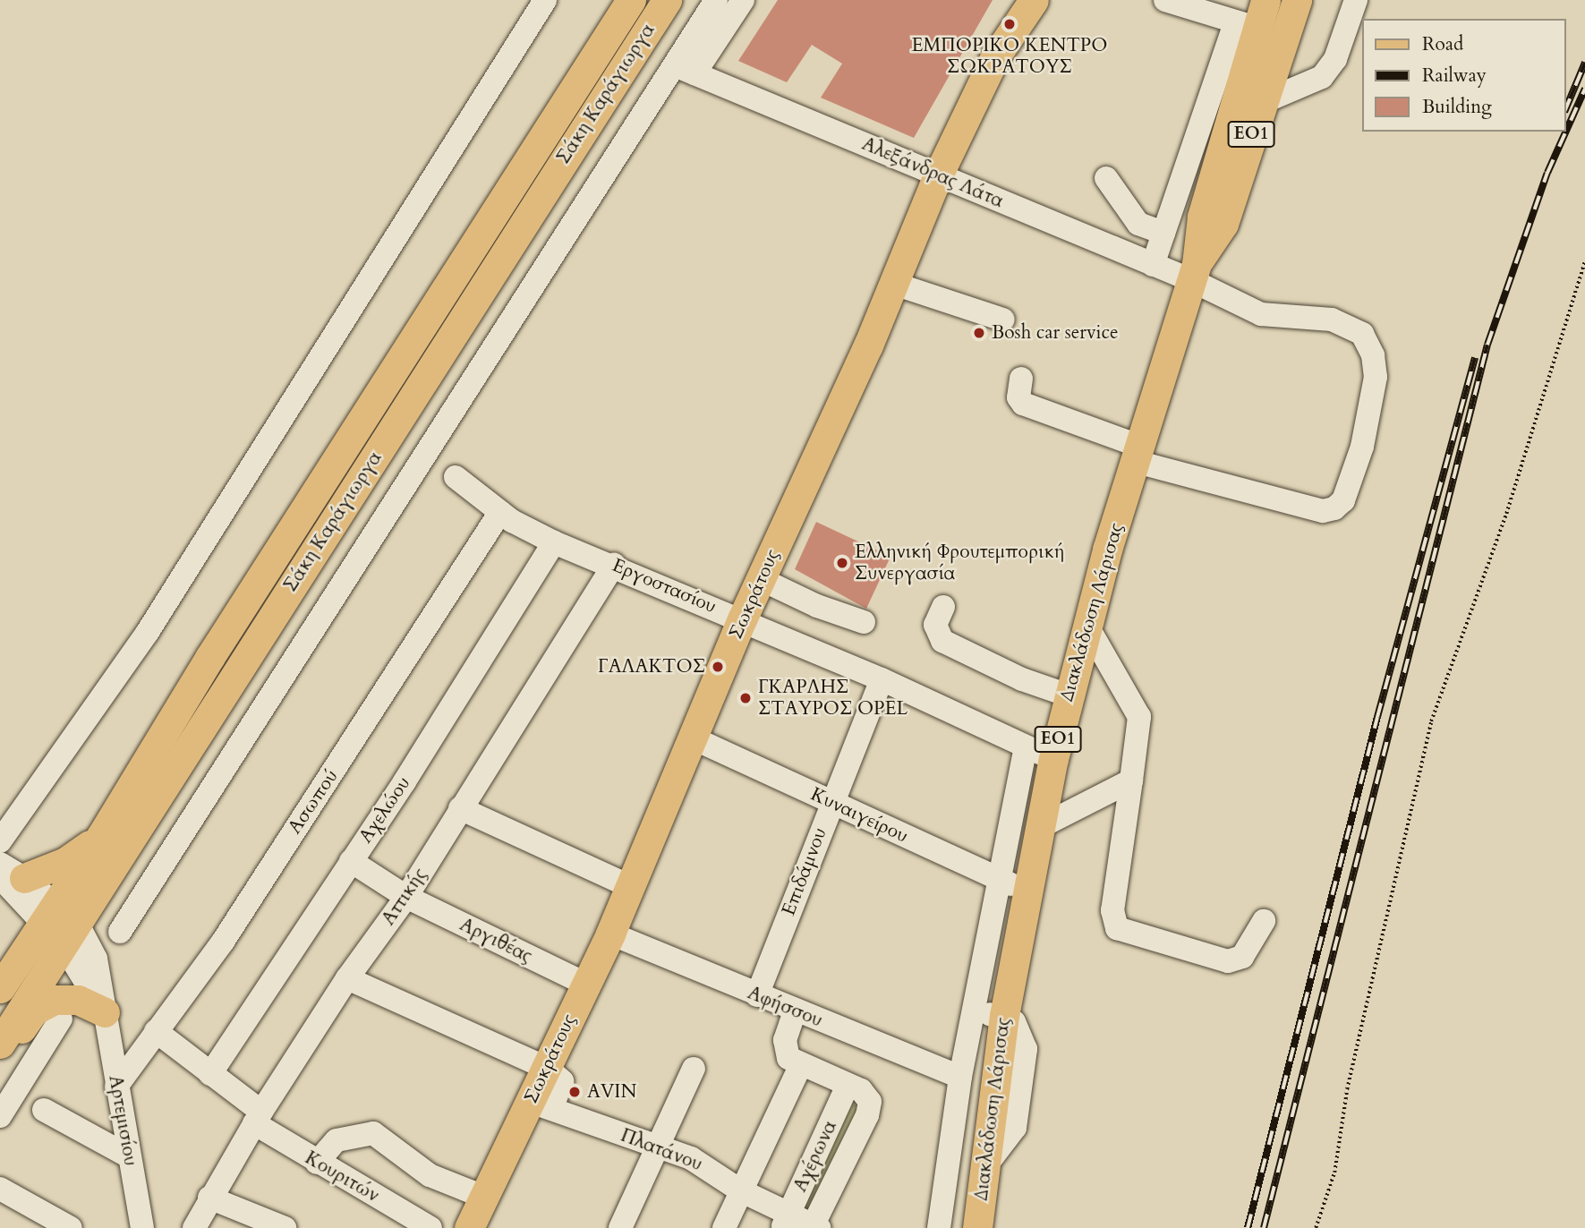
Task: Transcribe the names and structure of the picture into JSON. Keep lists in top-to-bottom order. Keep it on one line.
{"streets":{"main road":["Σάκη Καράγιωργα","ΕΟ1","Σωκράτους","Διακλάδωση Λάρισας"],"street":["Αλεξάνδρας Λάτα","Εργοστασίου","Ασωπού","Αχελώου","Κυναιγείρου","Επιδάμνου","Αττικής","Αργιθέας","Αφήσσου","Αρτεμισίου","Πλατάνου","Αχέρωνα","Κουριτών"]},"crossings":[["Σάκη Καράγιωργα","Αρτεμισίου"],["Αλεξάνδρας Λάτα","Σωκράτους"],["Αλεξάνδρας Λάτα","Διακλάδωση Λάρισας"],["Εργοστασίου","Σωκράτους"],["Εργοστασίου","Διακλάδωση Λάρισας"],["Εργοστασίου","Ασωπού"],["Εργοστασίου","Αχελώου"],["Εργοστασίου","Επιδάμνου"],["Εργοστασίου","Αττικής"],["Σωκράτους","Κυναιγείρου"],["Σωκράτους","Αργιθέας"],["Σωκράτους","Αφήσσου"],["Σωκράτους","Πλατάνου"],["Διακλάδωση Λάρισας","Κυναιγείρου"],["Ασωπού","Αρτεμισίου"],["Ασωπού","Κουριτών"],["Αχελώου","Αργιθέας"],["Αχελώου","Κουριτών"],["Κυναιγείρου","Επιδάμνου"],["Επιδάμνου","Αφήσσου"],["Αττικής","Αργιθέας"],["Αττικής","Κουριτών"],["Πλατάνου","Αχέρωνα"]],"places":["ΕΜΠΟΡΙΚΟ ΚΕΝΤΡΟ ΣΩΚΡΑΤΟΥΣ","Bosh car service","Ελληνική Φρουτεμπορική Συνεργασία","ΓΑΛΑΚΤΟΣ","ΓΚΑΡΛΗΣ ΣΤΑΥΡΟΣ OPEL","AVIN"],"legend":["Road","Railway","Building"]}
